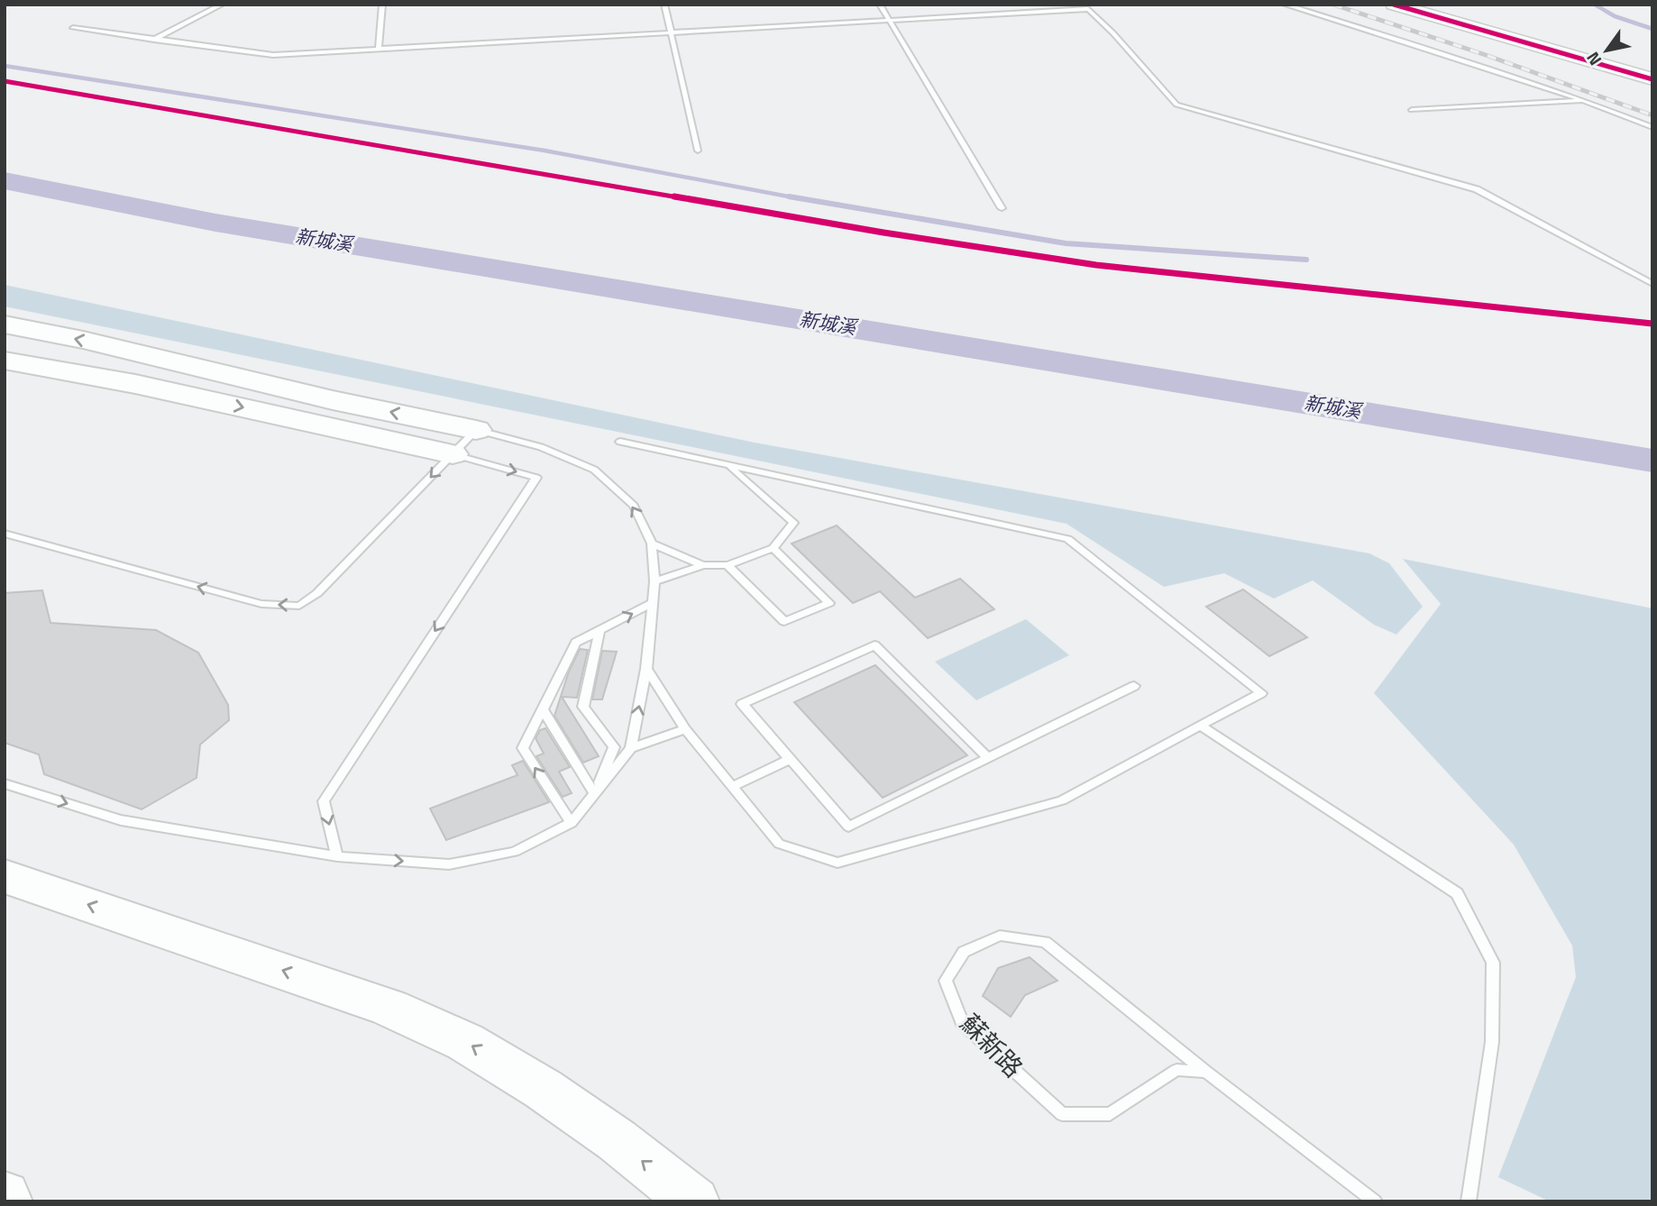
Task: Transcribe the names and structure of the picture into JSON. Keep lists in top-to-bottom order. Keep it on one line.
{"streets":{"lane":["蘇新路"]},"water":["新城溪"],"north":"bottom left"}
